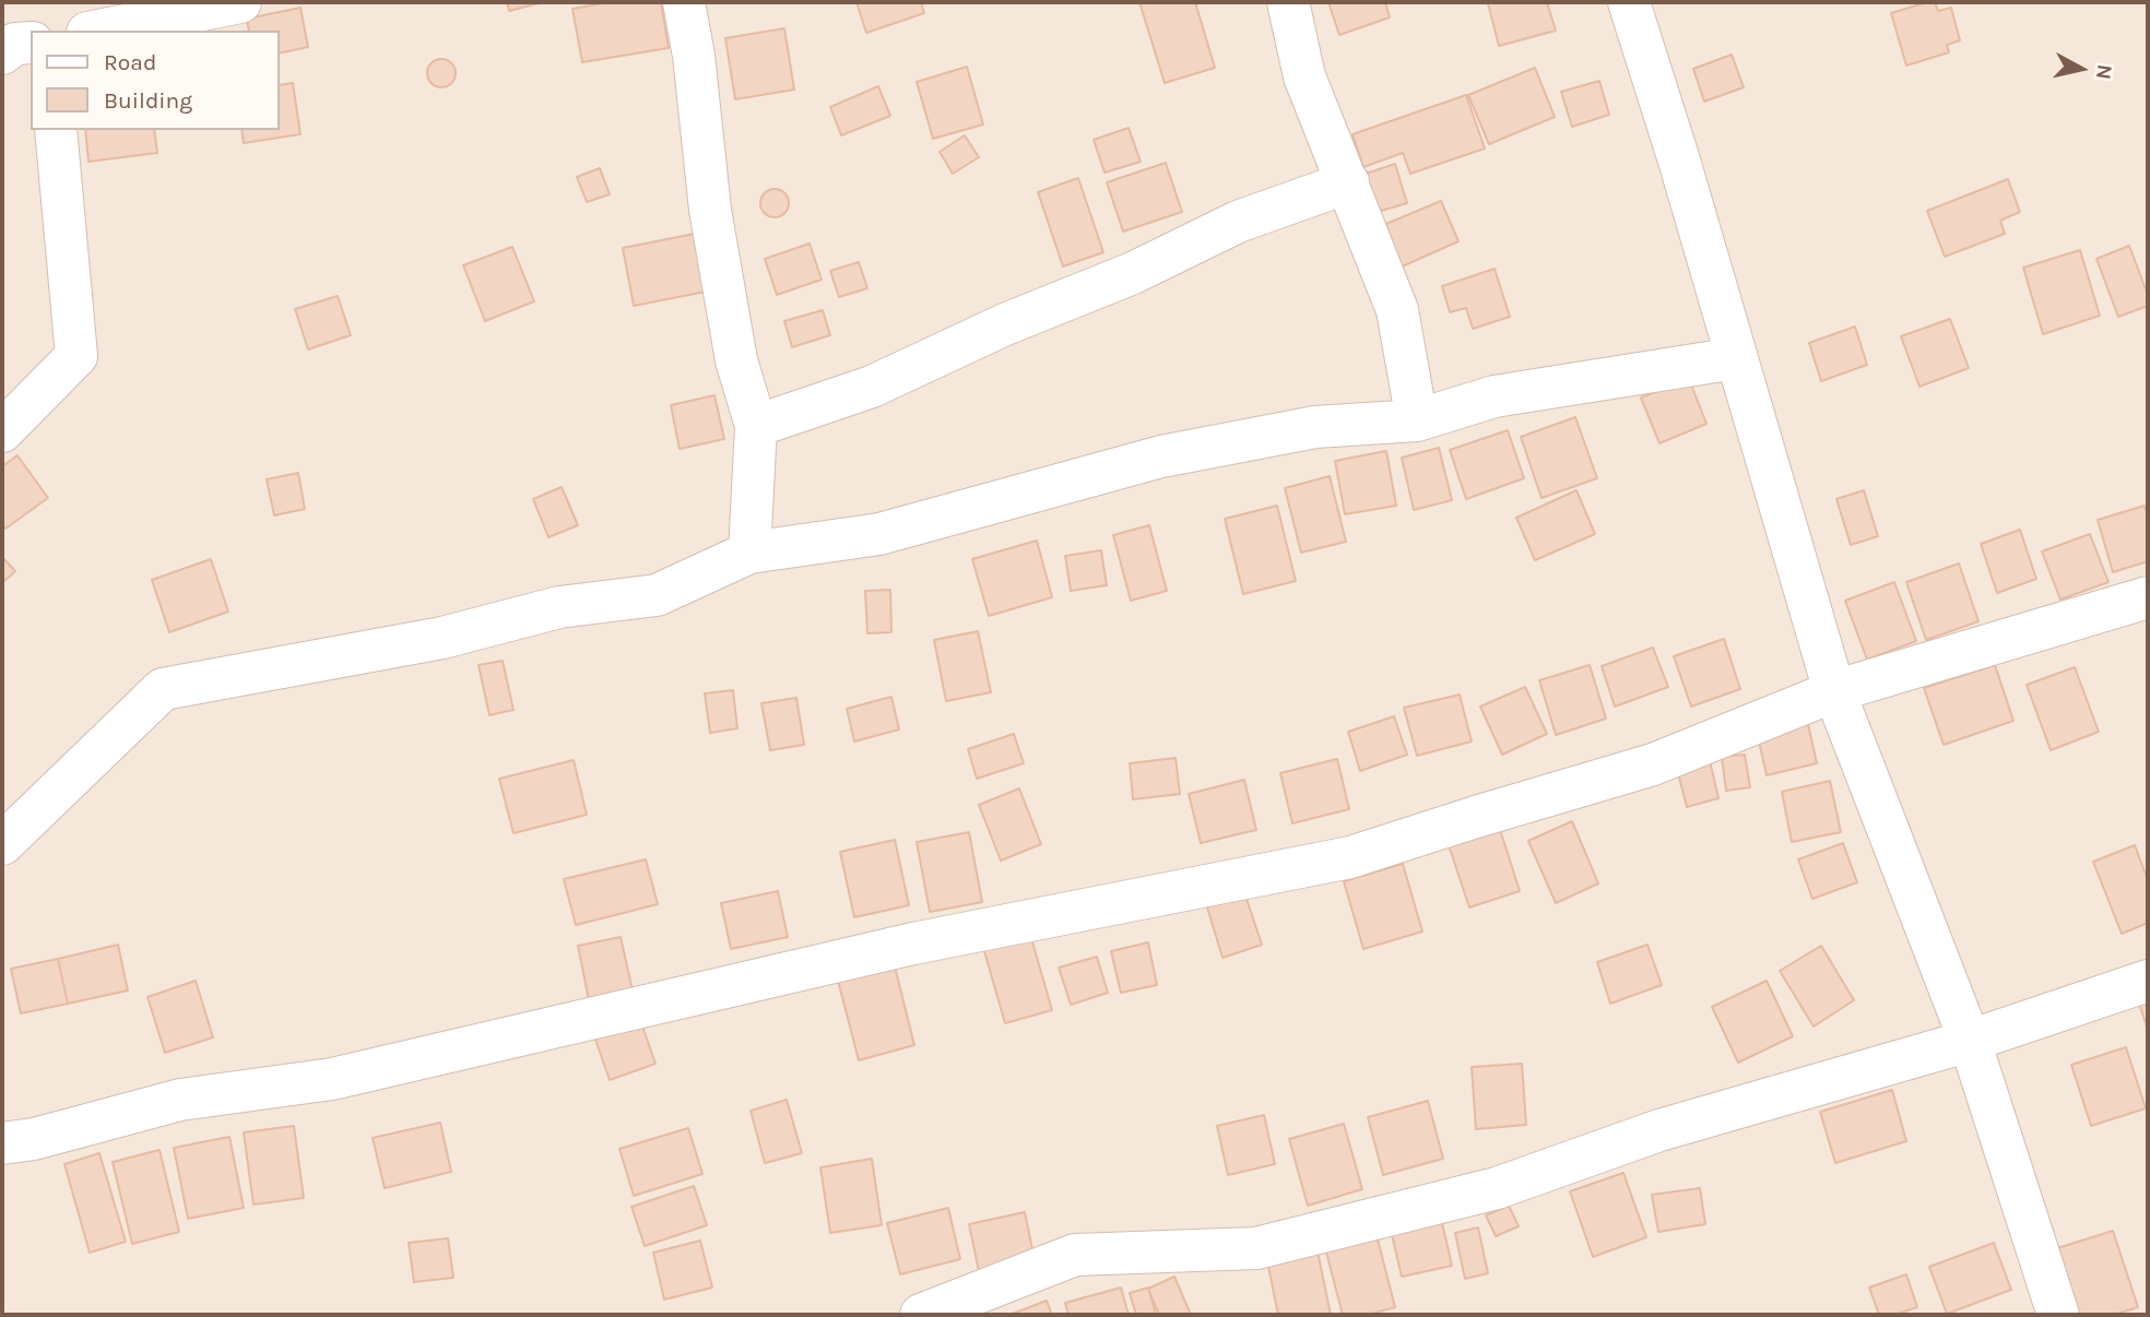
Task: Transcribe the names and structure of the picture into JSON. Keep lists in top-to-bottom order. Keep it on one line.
{"legend":["Road","Building"],"north":"right"}
